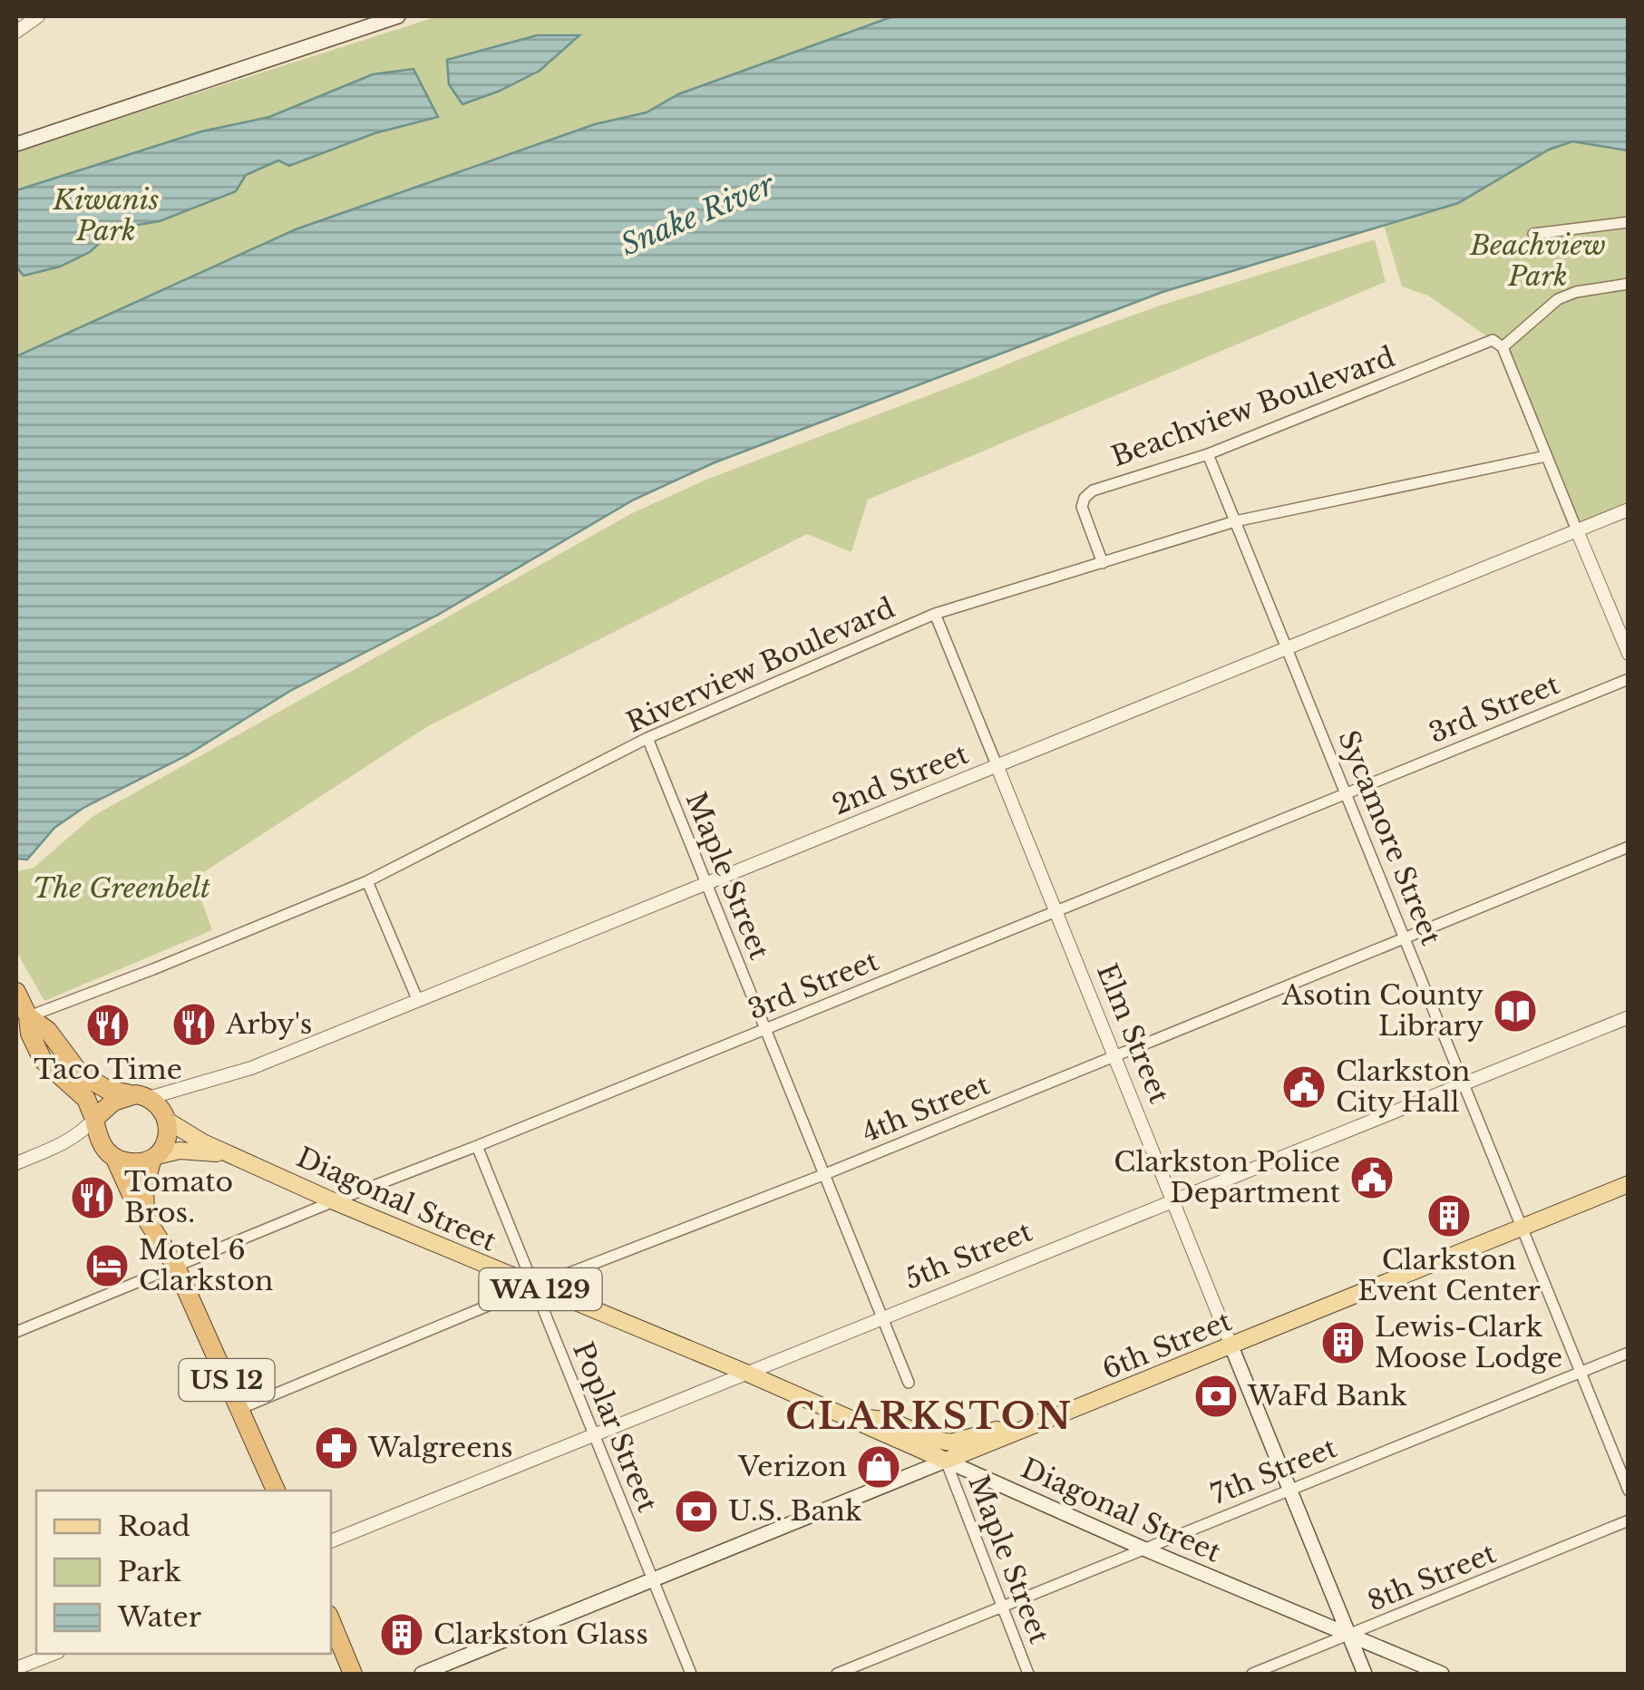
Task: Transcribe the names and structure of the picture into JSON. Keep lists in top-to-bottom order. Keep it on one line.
{"streets":{"highway":["US 12"],"main road":["Elm Street","Diagonal Street","WA 129","6th Street"],"street":["Beachview Boulevard","Riverview Boulevard","3rd Street","2nd Street","Sycamore Street","Maple Street","4th Street","5th Street","Poplar Street","7th Street","8th Street"]},"crossings":[["Beachview Boulevard","Riverview Boulevard"],["Beachview Boulevard","Sycamore Street"],["Riverview Boulevard","Sycamore Street"],["Riverview Boulevard","Maple Street"],["Riverview Boulevard","Elm Street"],["Riverview Boulevard","US 12"],["3rd Street","Sycamore Street"],["3rd Street","Maple Street"],["3rd Street","Elm Street"],["3rd Street","Diagonal Street"],["3rd Street","US 12"],["3rd Street","Poplar Street"],["2nd Street","Sycamore Street"],["2nd Street","Maple Street"],["2nd Street","Elm Street"],["2nd Street","Diagonal Street"],["2nd Street","US 12"],["Sycamore Street","4th Street"],["Sycamore Street","5th Street"],["Sycamore Street","6th Street"],["Sycamore Street","7th Street"],["Maple Street","4th Street"],["Maple Street","Diagonal Street"],["Maple Street","5th Street"],["Maple Street","6th Street"],["Maple Street","7th Street"],["Elm Street","4th Street"],["Elm Street","Diagonal Street"],["Elm Street","5th Street"],["Elm Street","6th Street"],["Elm Street","7th Street"],["Elm Street","8th Street"],["4th Street","Diagonal Street"],["4th Street","US 12"],["4th Street","Poplar Street"],["Diagonal Street","5th Street"],["Diagonal Street","WA 129"],["Diagonal Street","6th Street"],["Diagonal Street","US 12"],["Diagonal Street","Poplar Street"],["Diagonal Street","7th Street"],["Diagonal Street","8th Street"],["5th Street","Poplar Street"],["WA 129","6th Street"],["6th Street","Poplar Street"]],"districts":["CLARKSTON"],"water":["Snake River"],"parks":["Kiwanis Park","Beachview Park","The Greenbelt"],"places":{"library":["Asotin County Library"],"restaurant":["Arby's","Taco Time","Tomato Bros."],"public building":["Clarkston City Hall","Clarkston Police Department"],"building":["Clarkston Event Center","Lewis-Clark Moose Lodge","Clarkston Glass"],"hotel":["Motel 6 Clarkston"],"bank":["WaFd Bank","U.S. Bank"],"pharmacy":["Walgreens"],"shop":["Verizon"]},"legend":["Road","Park","Water"]}
